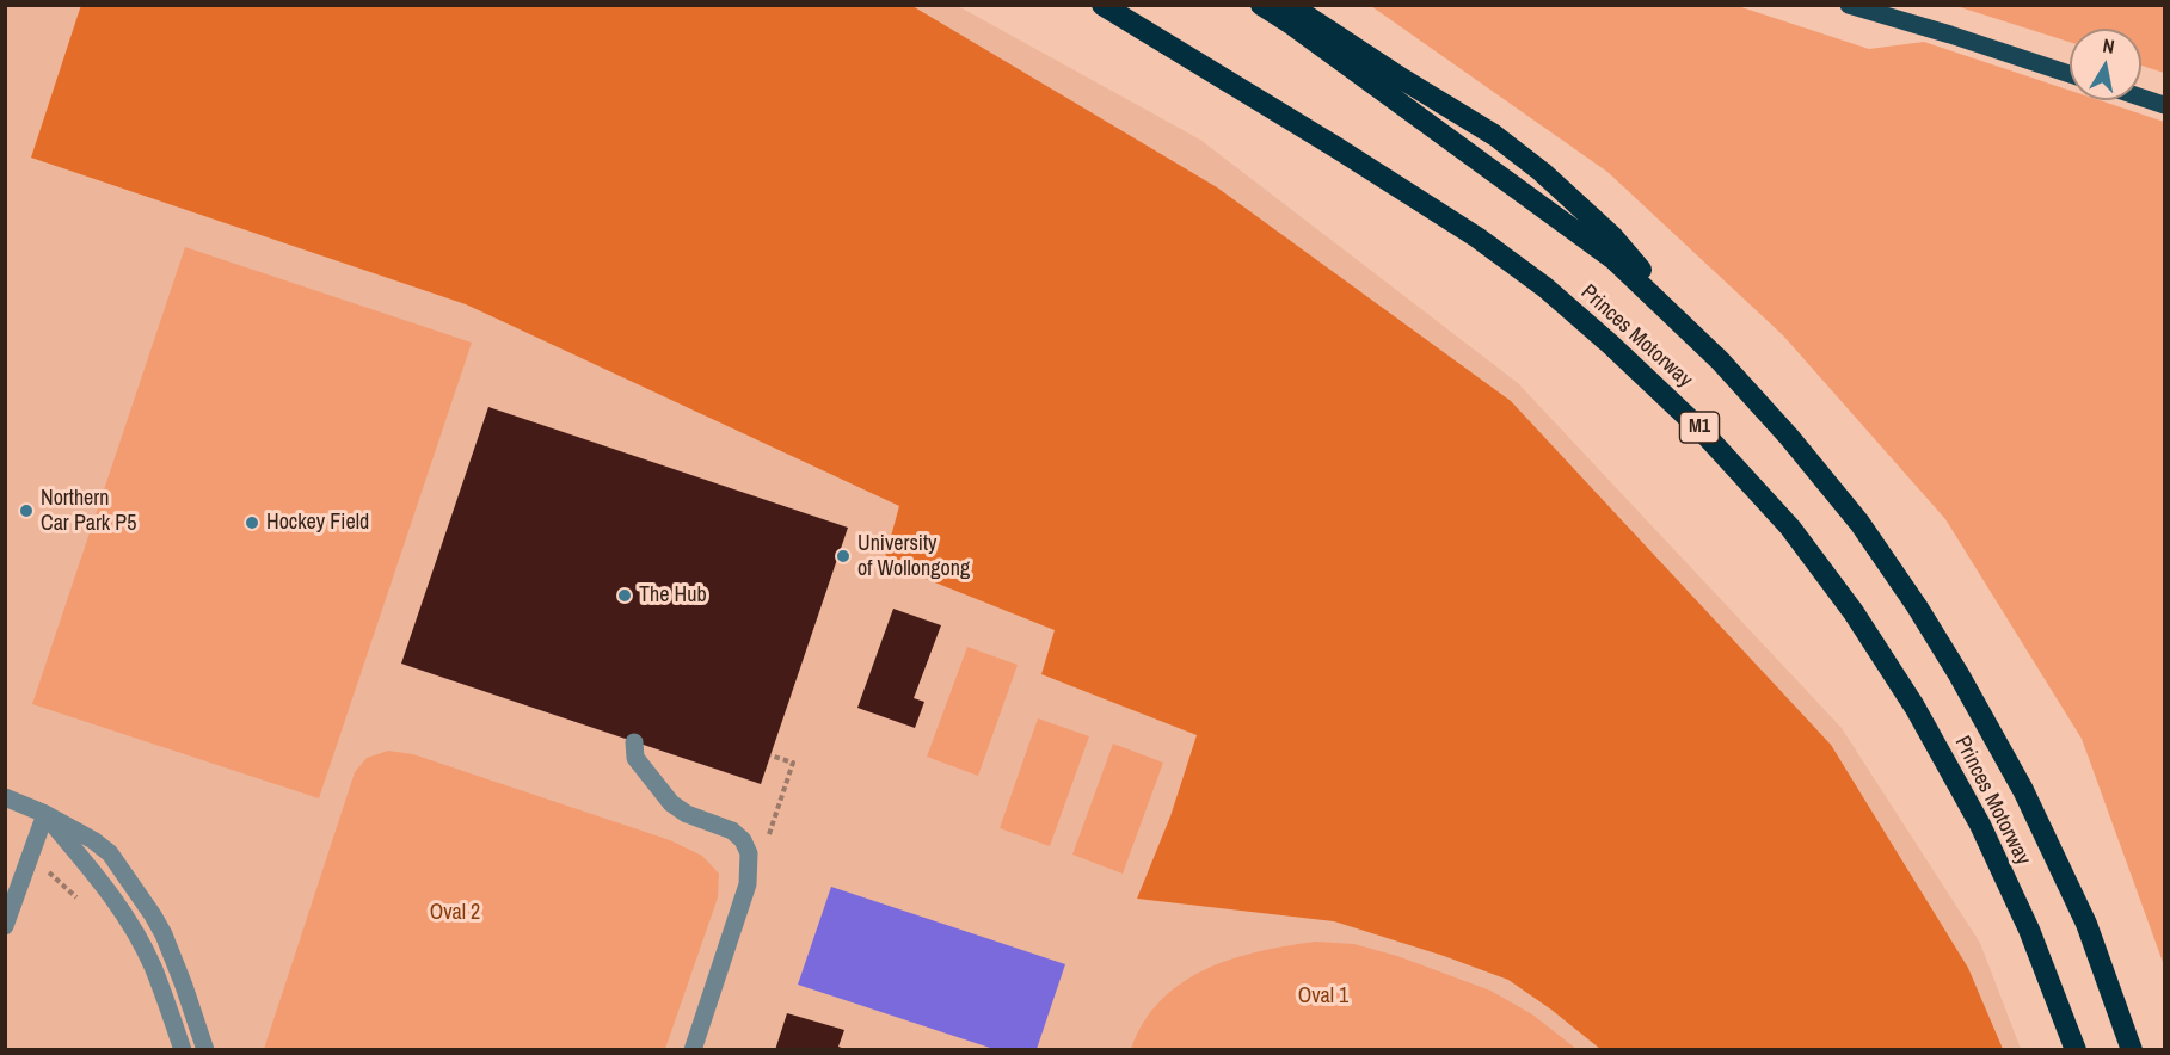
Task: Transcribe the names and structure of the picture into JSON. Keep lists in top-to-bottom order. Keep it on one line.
{"streets":{"highway":["Princes Motorway","M1"]},"parks":["Oval 2","Oval 1"],"places":["Northern Car Park P5","Hockey Field","University of Wollongong","The Hub"],"north":"top"}
